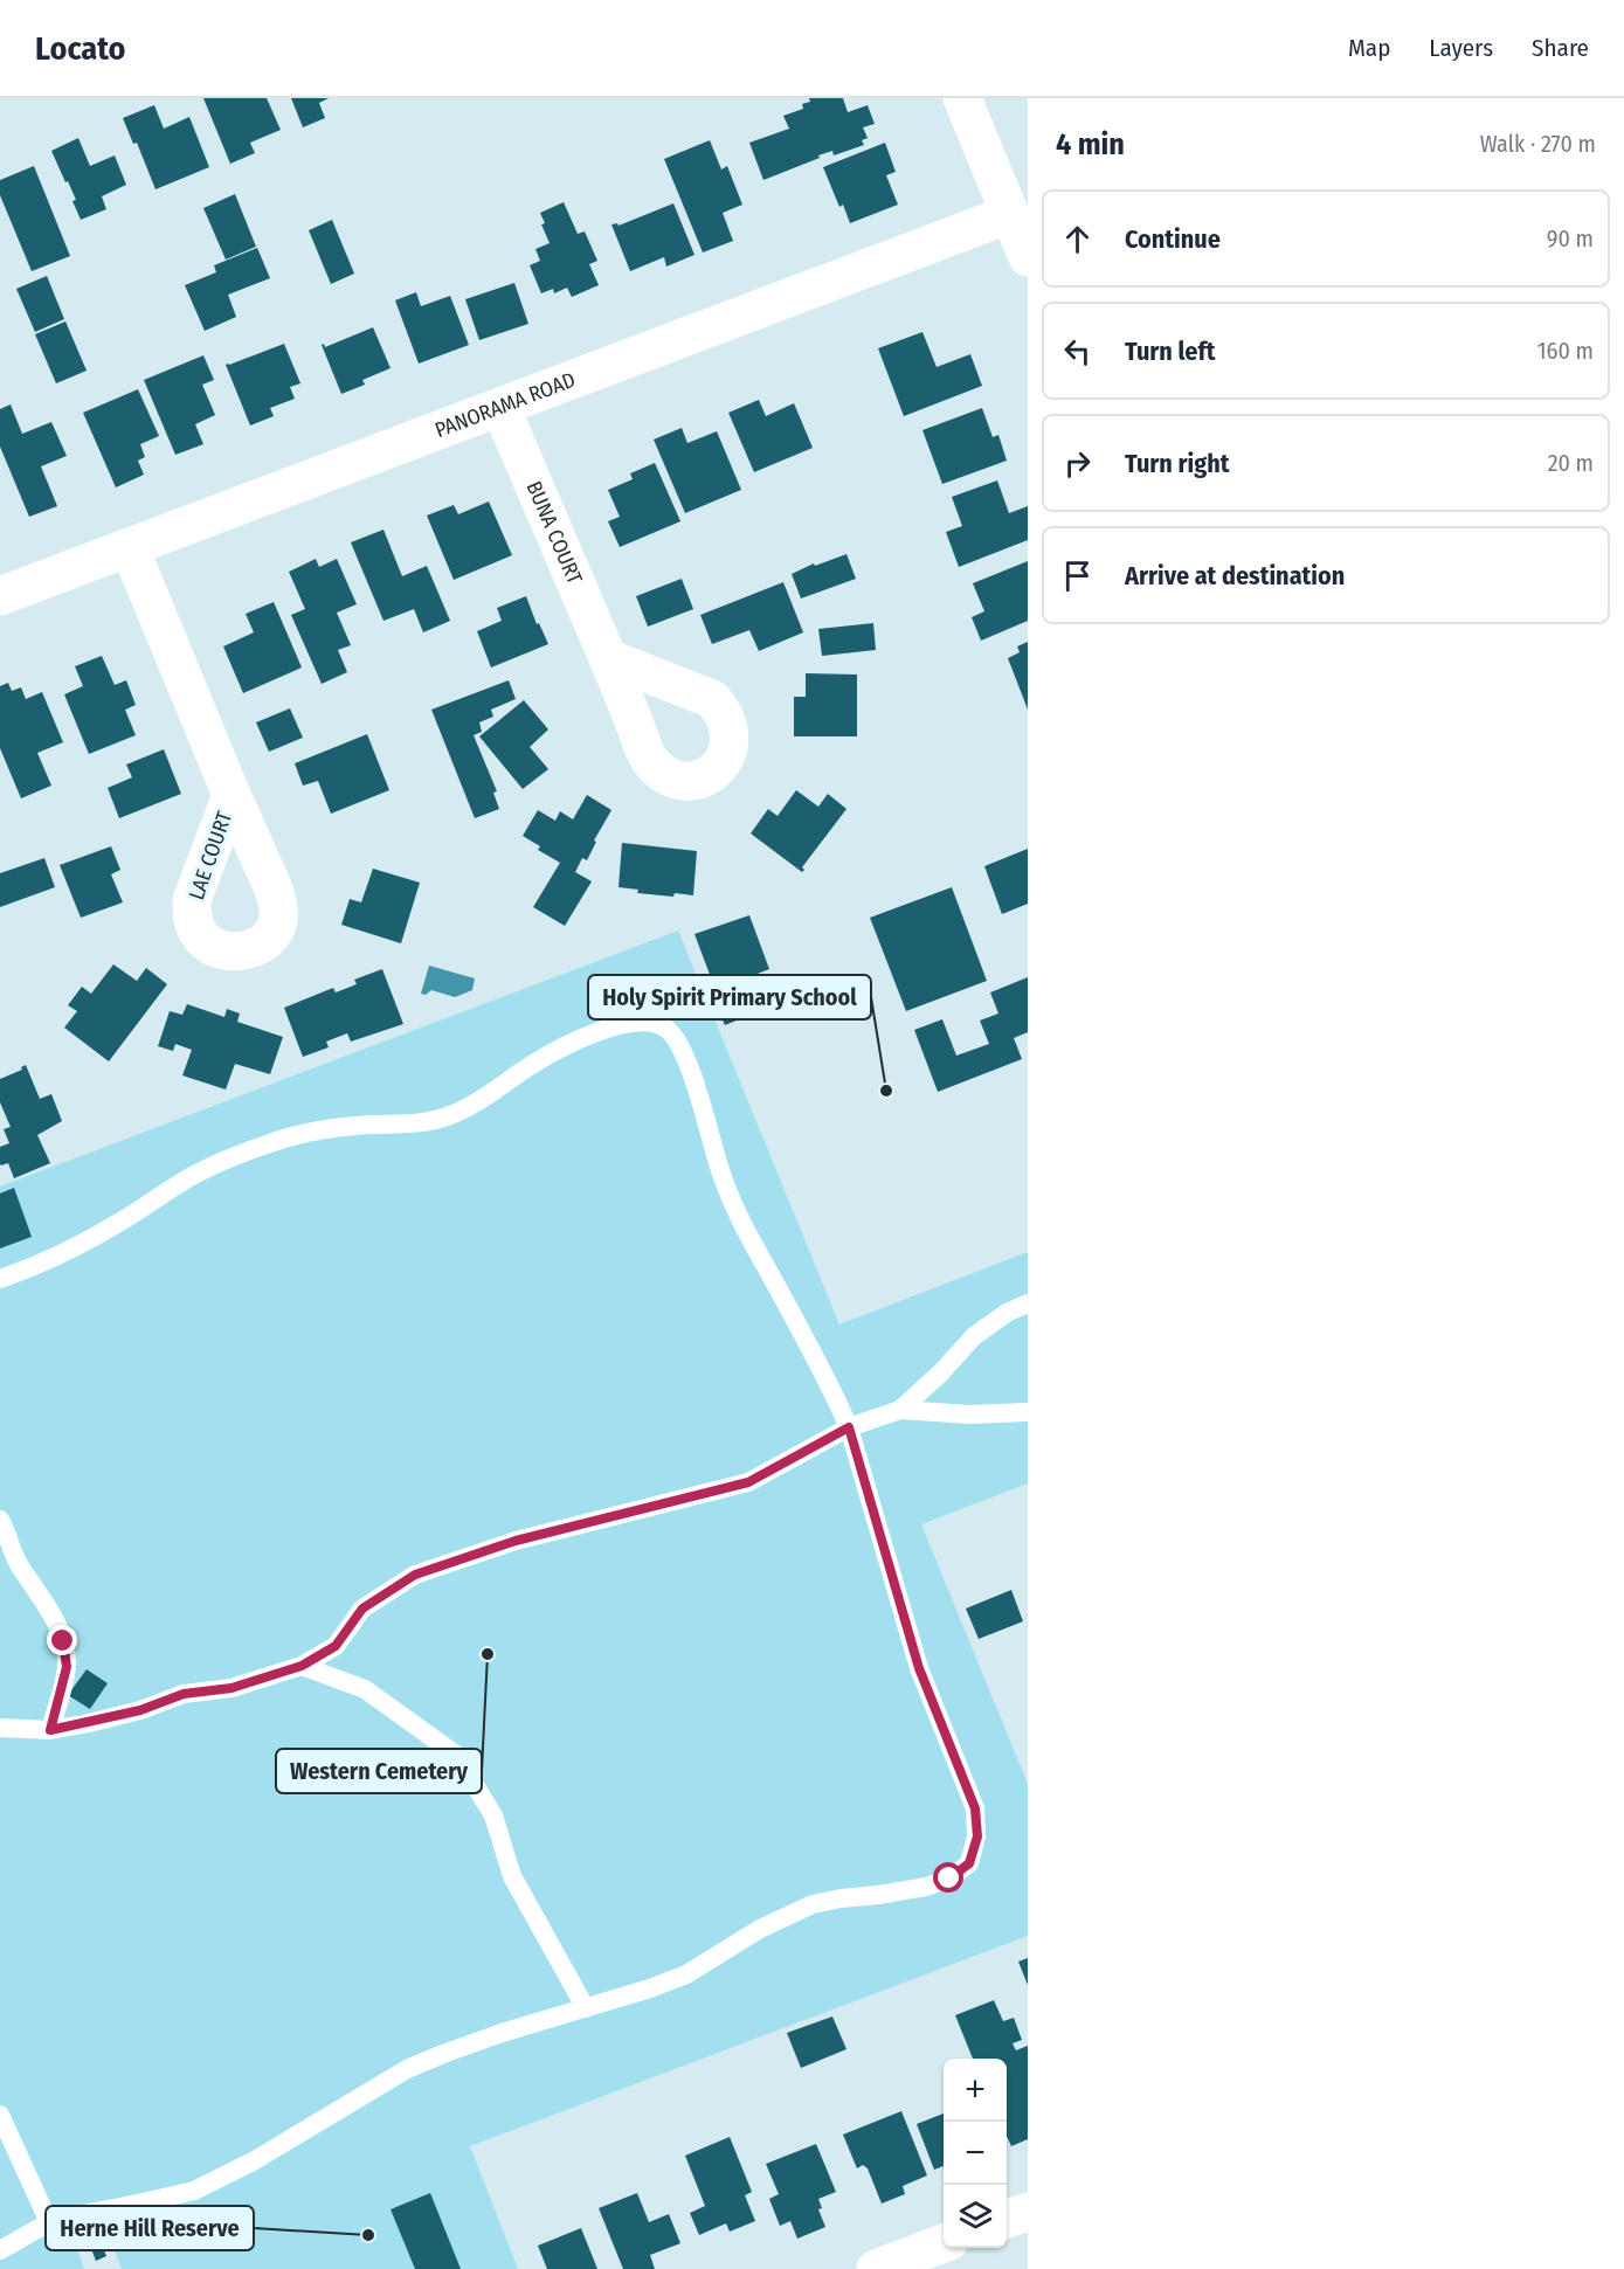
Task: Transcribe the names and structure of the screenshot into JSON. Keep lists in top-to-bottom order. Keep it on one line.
{"streets":{"street":["PANORAMA ROAD","BUNA COURT","LAE COURT"]},"crossings":[["PANORAMA ROAD","BUNA COURT"],["PANORAMA ROAD","LAE COURT"]],"places":["Holy Spirit Primary School","Western Cemetery","Herne Hill Reserve"],"page":{"header":"Locato","nav":["Map","Layers","Share"],"heading":["4 min","Walk · 270 m"],"list":[["Continue","90 m"],["Turn left","160 m"],["Turn right","20 m"],"Arrive at destination"],"map_buttons":["+","−"]}}
